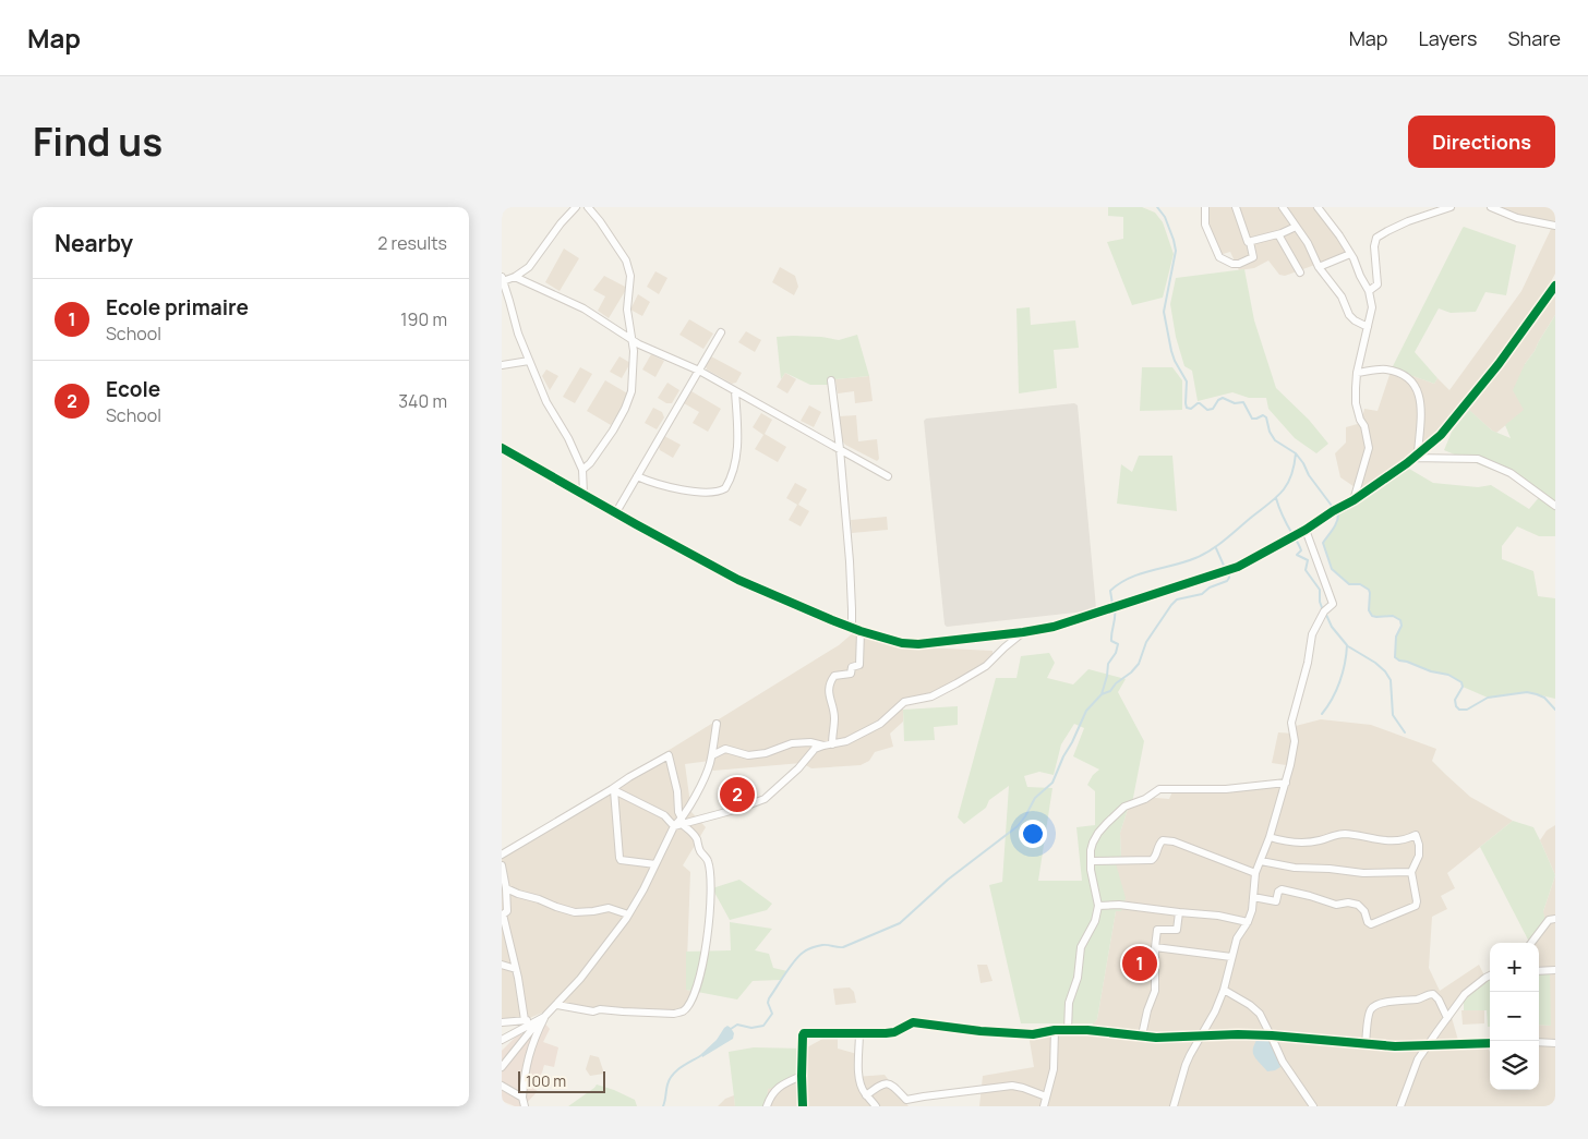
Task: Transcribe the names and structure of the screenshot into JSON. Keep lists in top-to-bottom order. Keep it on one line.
{"scale_bar":"100 m","page":{"header":"Map","nav":["Map","Layers","Share"],"title":"Find us","buttons":"Directions","heading":["Nearby","2 results"],"list":[{"mark":"1","name":"Ecole primaire","note":"School","value":"190 m"},{"mark":"2","name":"Ecole","note":"School","value":"340 m"}],"pins":["2","1"],"map_buttons":["+","−"],"scale":"100 m"}}
